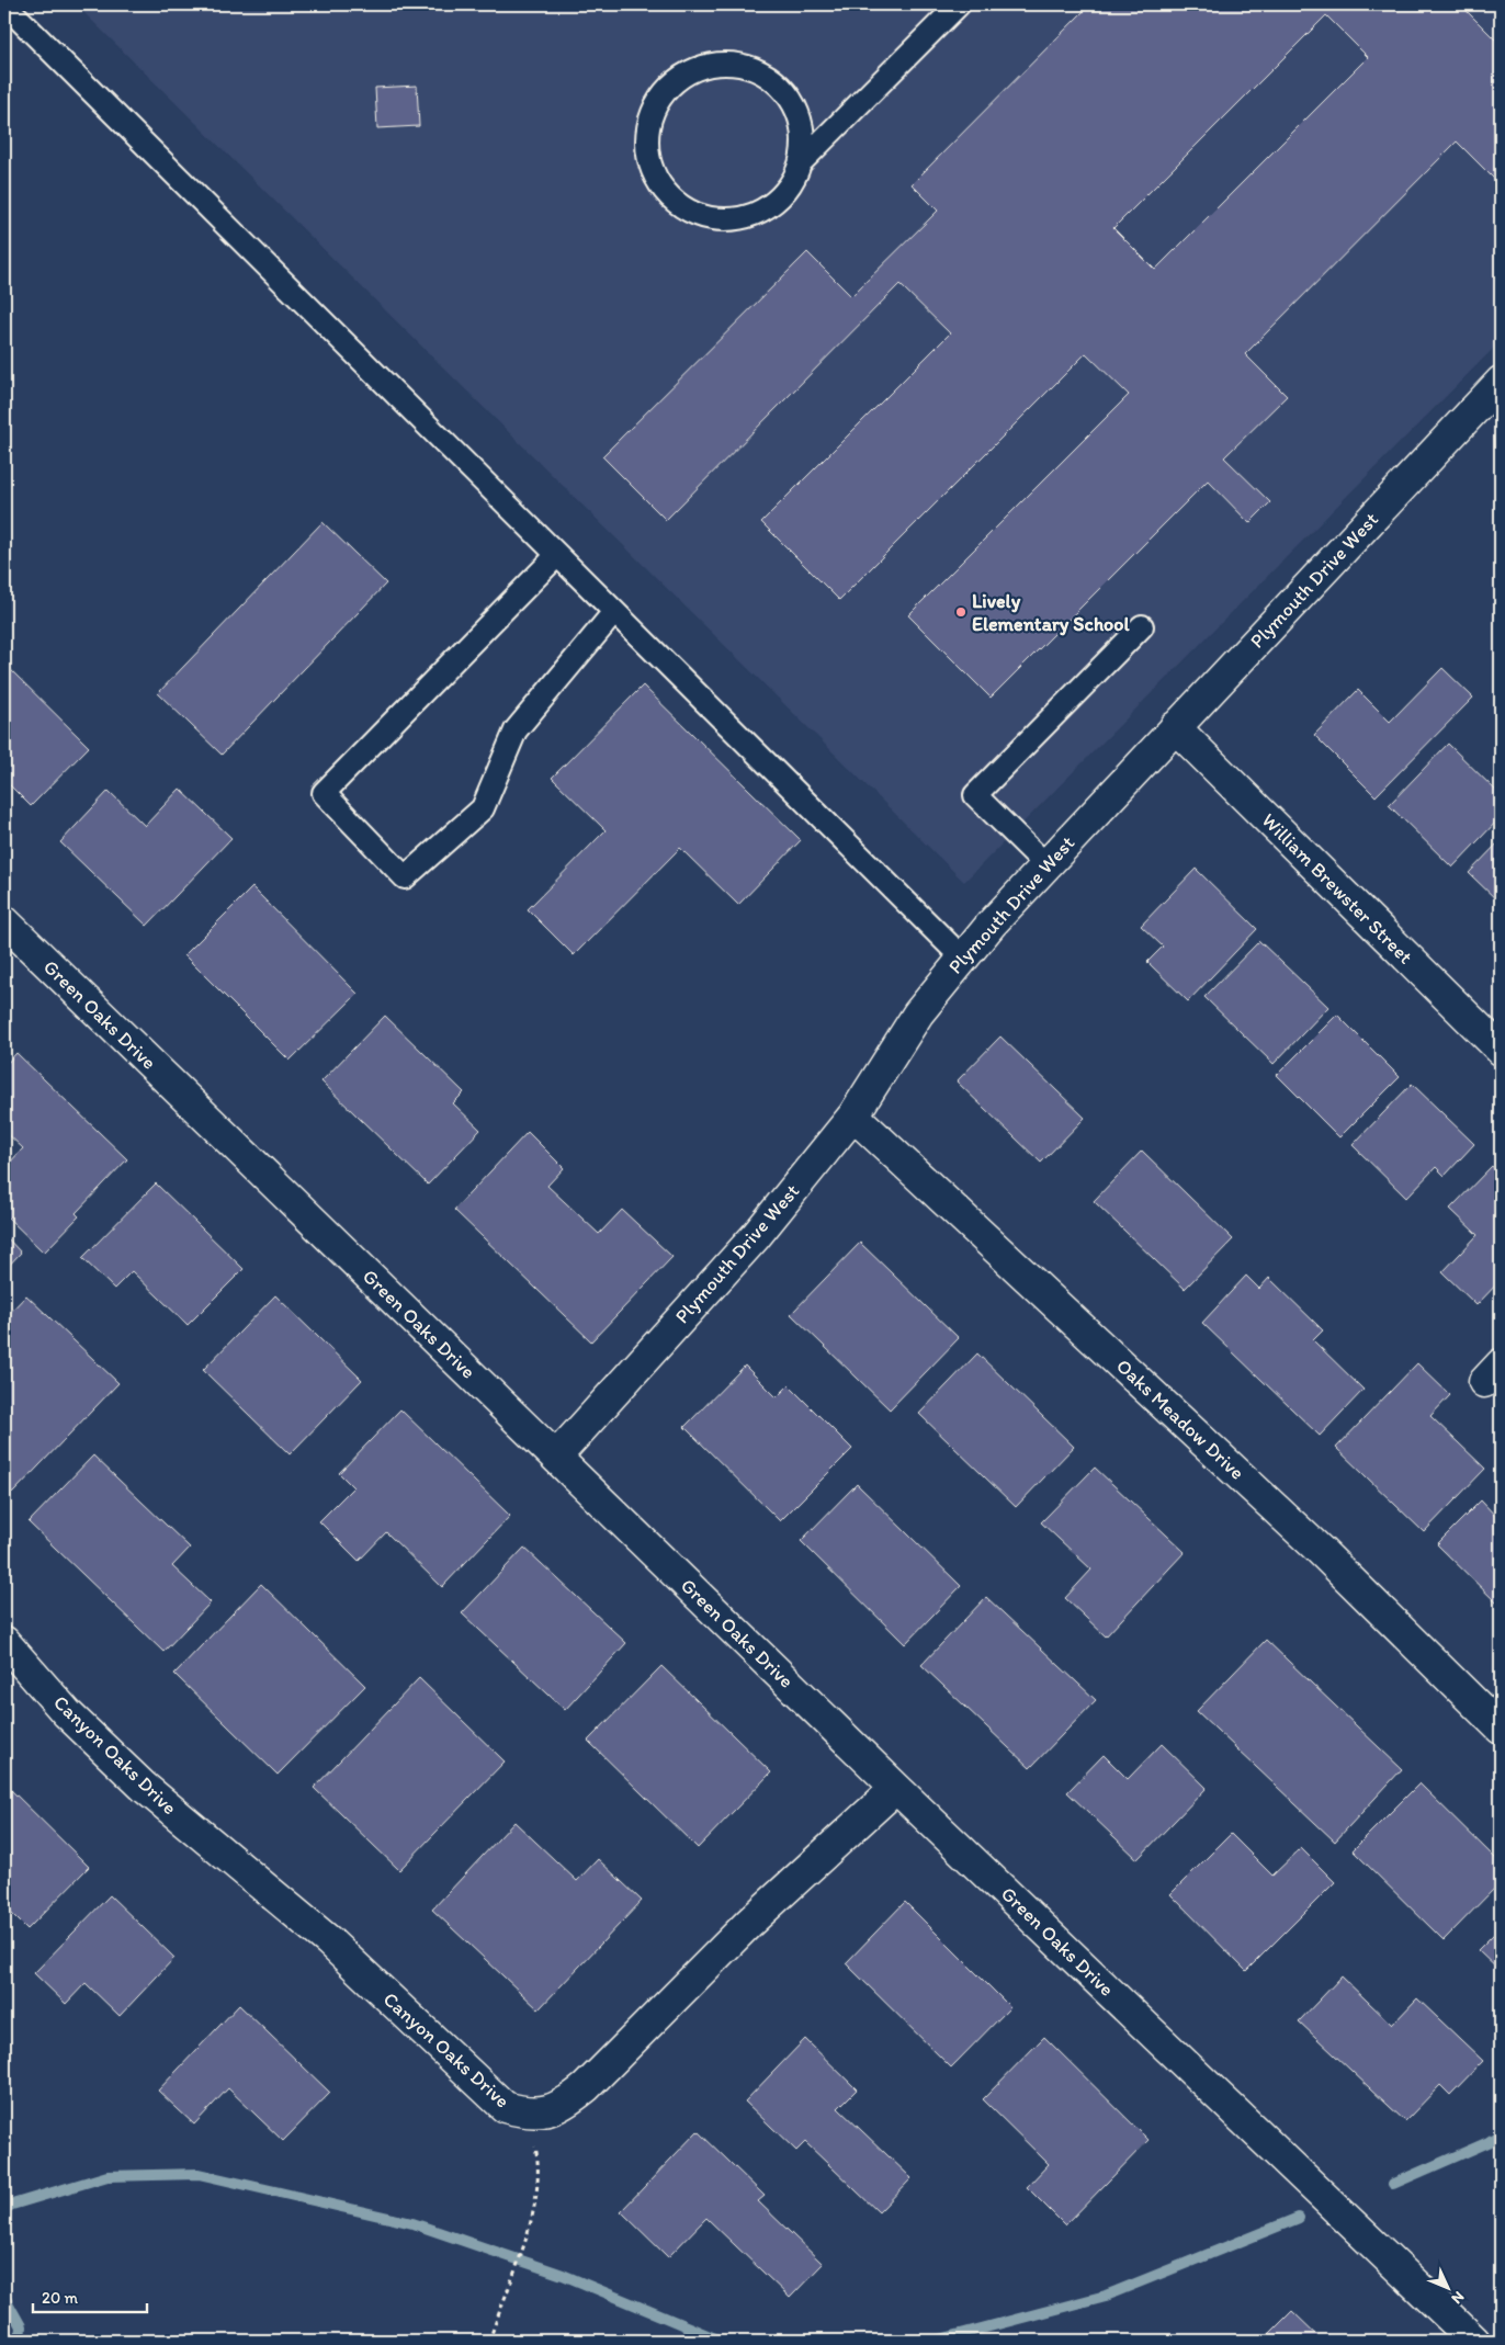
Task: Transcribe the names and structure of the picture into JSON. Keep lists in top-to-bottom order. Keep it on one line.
{"streets":{"street":["Plymouth Drive West","William Brewster Street","Green Oaks Drive","Oaks Meadow Drive","Canyon Oaks Drive"]},"crossings":[["Plymouth Drive West","William Brewster Street"],["Plymouth Drive West","Green Oaks Drive"],["Plymouth Drive West","Oaks Meadow Drive"],["Green Oaks Drive","Canyon Oaks Drive"]],"places":["Lively Elementary School"],"scale_bar":"20 m","north":"bottom right"}
